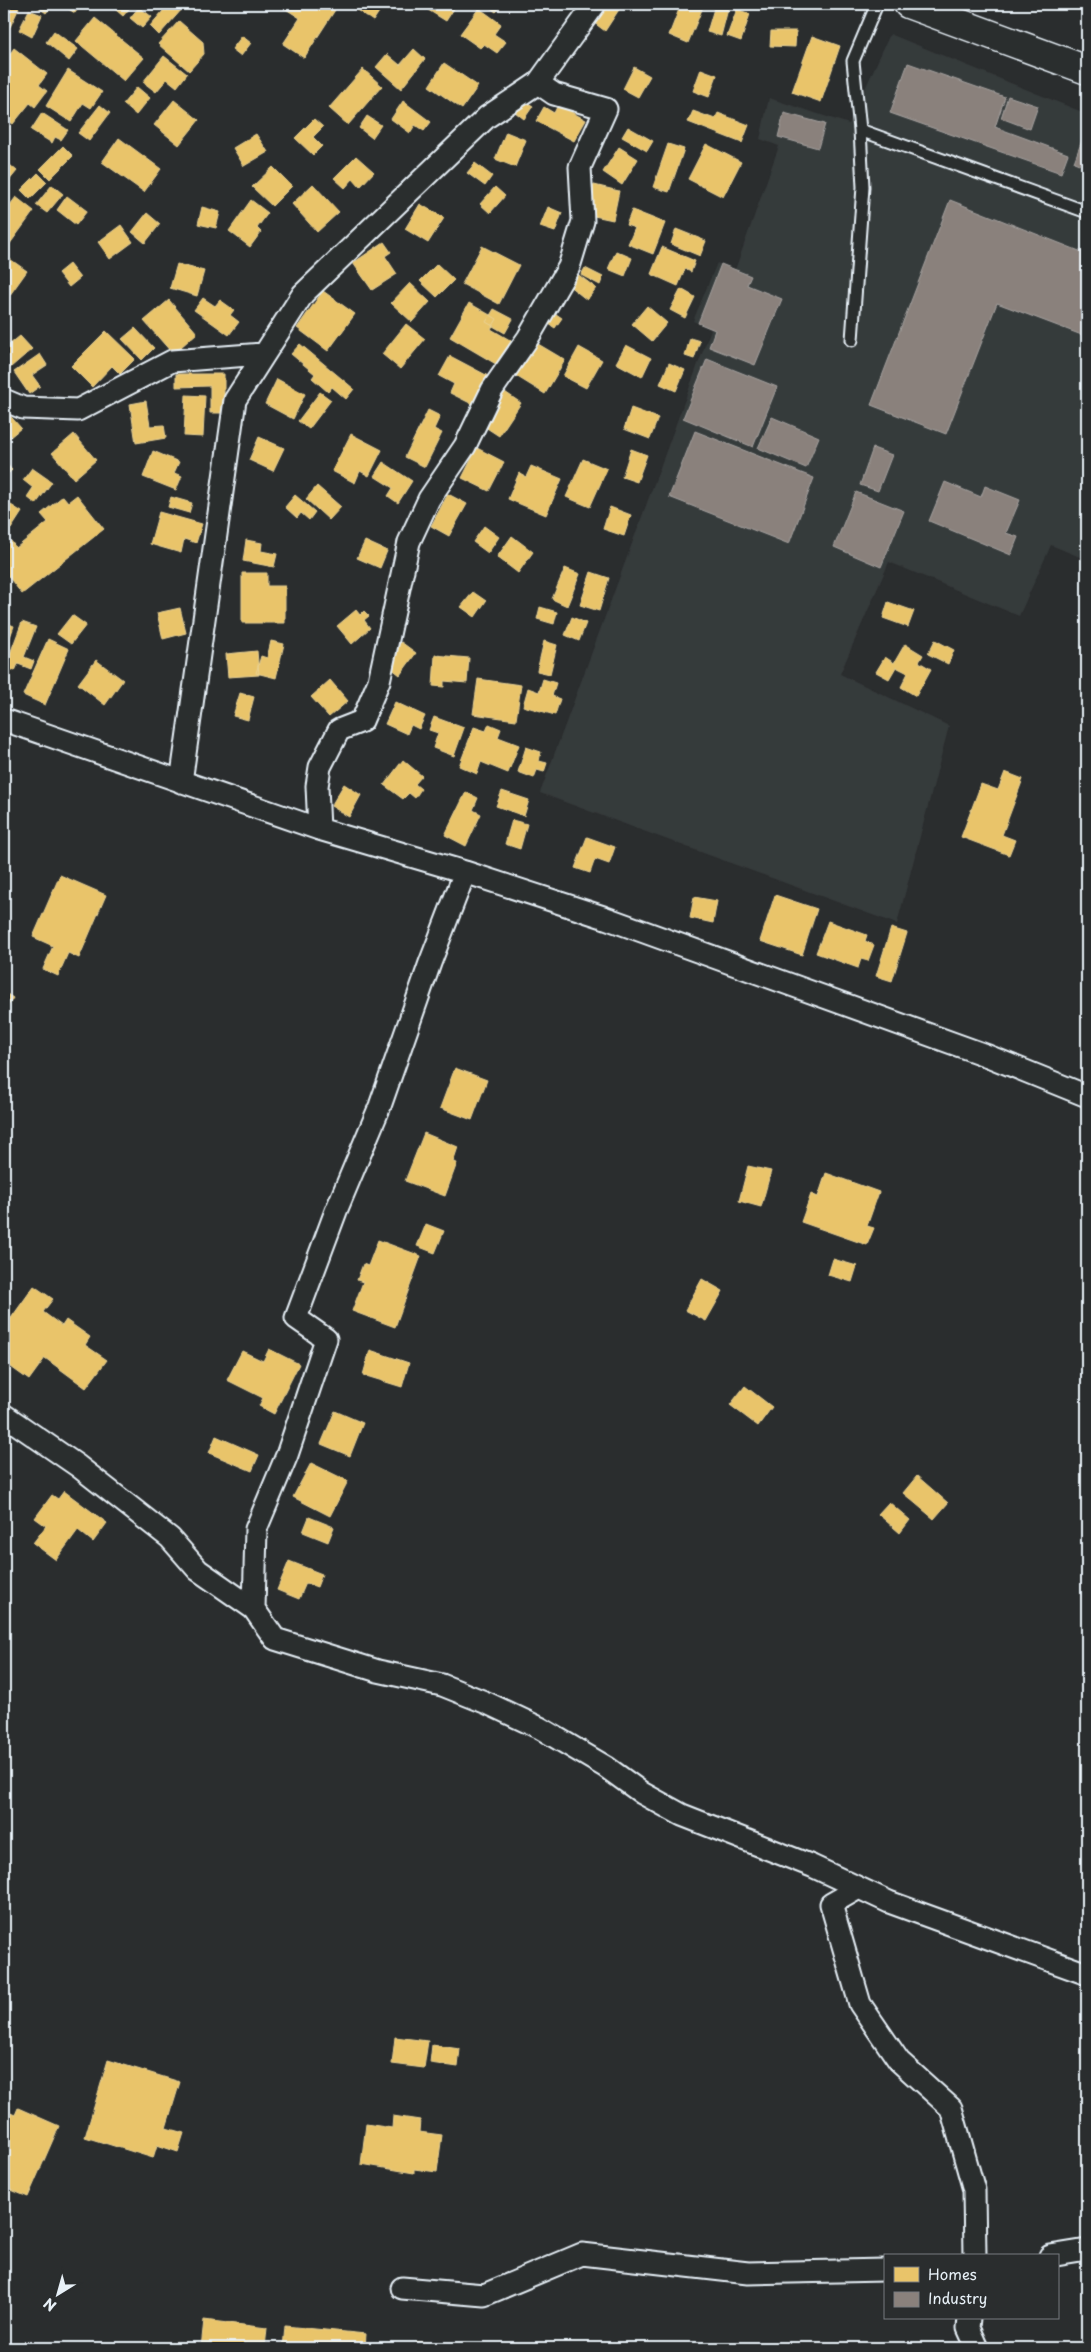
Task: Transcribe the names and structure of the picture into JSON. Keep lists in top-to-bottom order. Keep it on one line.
{"legend":["Homes","Industry"],"north":"bottom left"}
